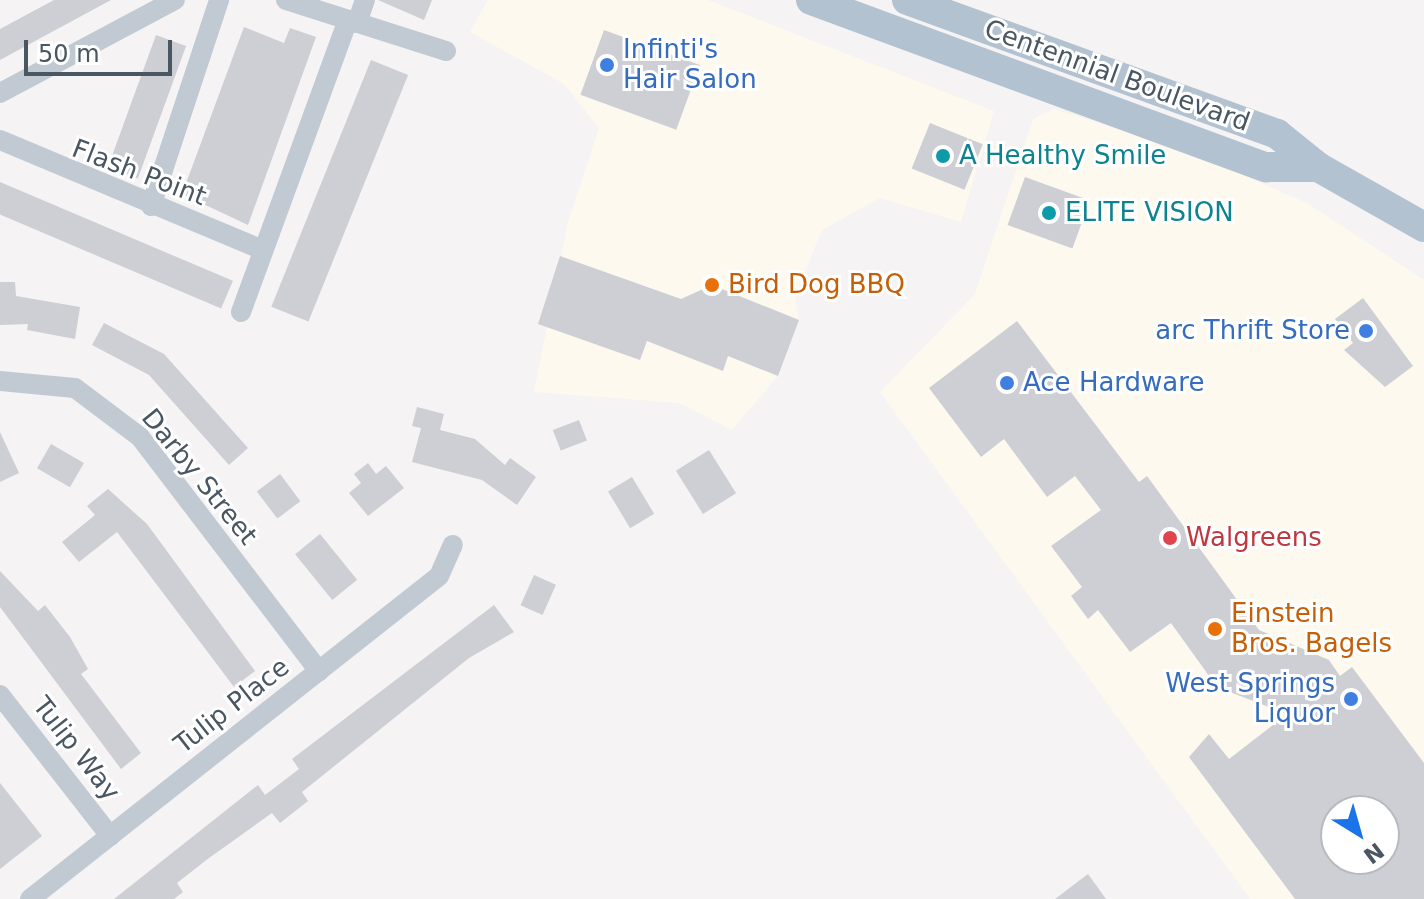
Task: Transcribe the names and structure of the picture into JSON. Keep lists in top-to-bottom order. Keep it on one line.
{"streets":{"main road":["Centennial Boulevard"],"street":["Flash Point","Darby Street","Tulip Place","Tulip Way"]},"crossings":[["Darby Street","Tulip Place"],["Tulip Place","Tulip Way"]],"places":["Infinti's Hair Salon","A Healthy Smile","ELITE VISION","Bird Dog BBQ","arc Thrift Store","Ace Hardware","Walgreens","Einstein Bros. Bagels","West Springs Liquor"],"scale_bar":"50 m","north":"bottom right"}
